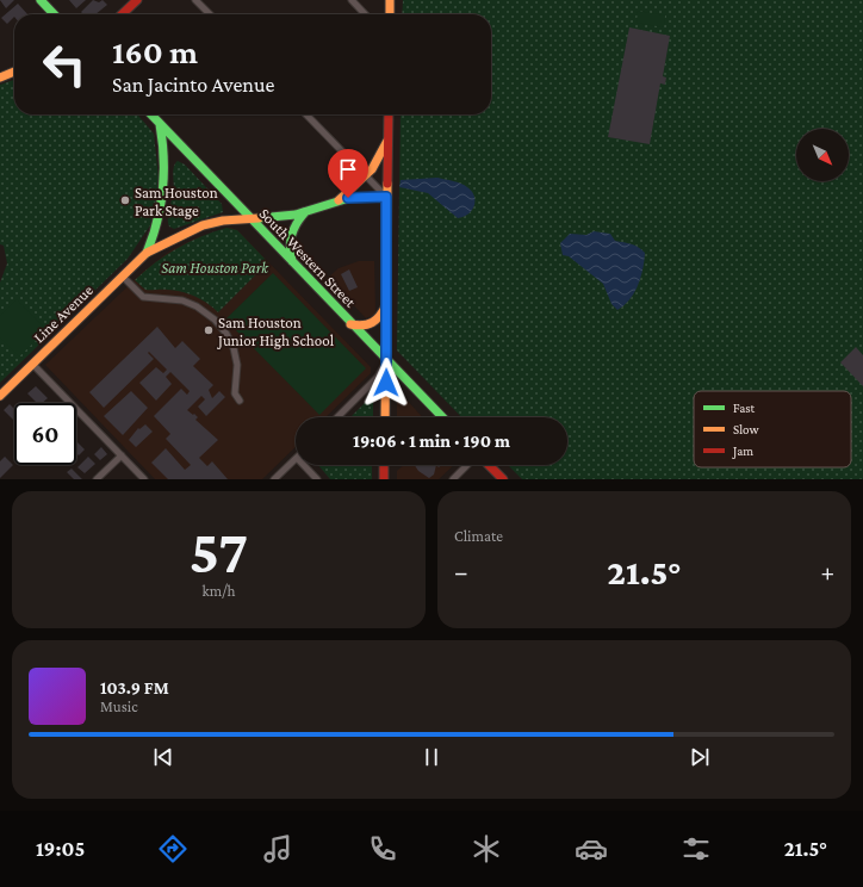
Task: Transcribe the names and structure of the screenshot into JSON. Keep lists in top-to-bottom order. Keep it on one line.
{"streets":{"main road":["South Western Street","Line Avenue"]},"crossings":[["South Western Street","Line Avenue"]],"parks":["Sam Houston Park"],"places":["Sam Houston Park Stage","Sam Houston Junior High School"],"legend":["Fast","Slow","Jam"],"north":"bottom right","page":{"turn":["160 m","San Jacinto Avenue"],"limit":"60","trip":"19:06 · 1 min · 190 m","tile":[["57","km/h"],"Climate"],"heat":["−","21.5°","+"],"song":["103.9 FM","Music"],"tabs":["19:05","21.5°"]}}
